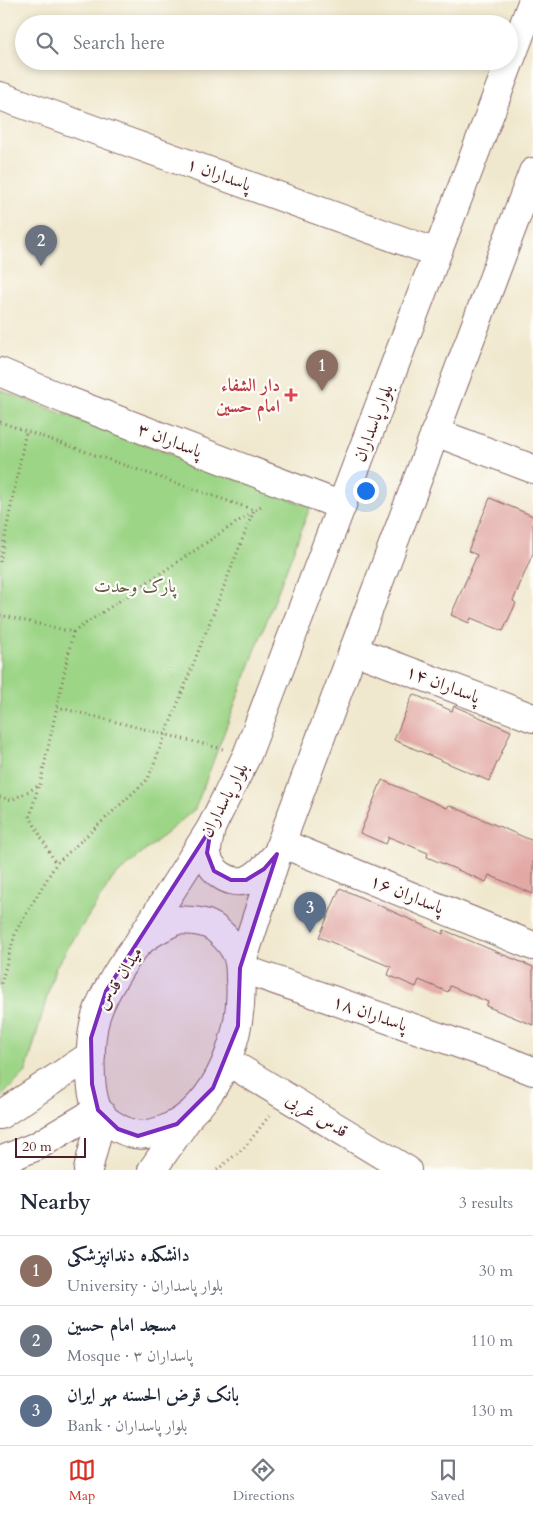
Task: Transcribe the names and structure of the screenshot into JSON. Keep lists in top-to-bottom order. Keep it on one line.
{"streets":{"main road":["پاسداران ۱","بلوار پاسداران","پاسداران ۳","پاسداران ۱۴","پاسداران ۱۶","میدان قدس","پاسداران ۱۸","قدس غربی"]},"crossings":[["پاسداران ۱","بلوار پاسداران"],["بلوار پاسداران","پاسداران ۳"],["بلوار پاسداران","میدان قدس"],["میدان قدس","پاسداران ۱۸"],["میدان قدس","قدس غربی"]],"parks":["پارک وحدت"],"places":{"health":["دار الشفاء امام حسین"]},"scale_bar":"20 m","page":{"search":"Search here","pins":["2","1","3"],"scale":"20 m","heading":["Nearby","3 results"],"list":[{"mark":"1","name":"دانشکده دندانپزشکی","note":"University · بلوار پاسداران","value":"30 m"},{"mark":"2","name":"مسجد امام حسین","note":"Mosque · پاسداران ۳","value":"110 m"},{"mark":"3","name":"بانک قرض الحسنه مهر ایران","note":"Bank · بلوار پاسداران","value":"130 m"}],"nav":["Map","Directions","Saved"]}}
